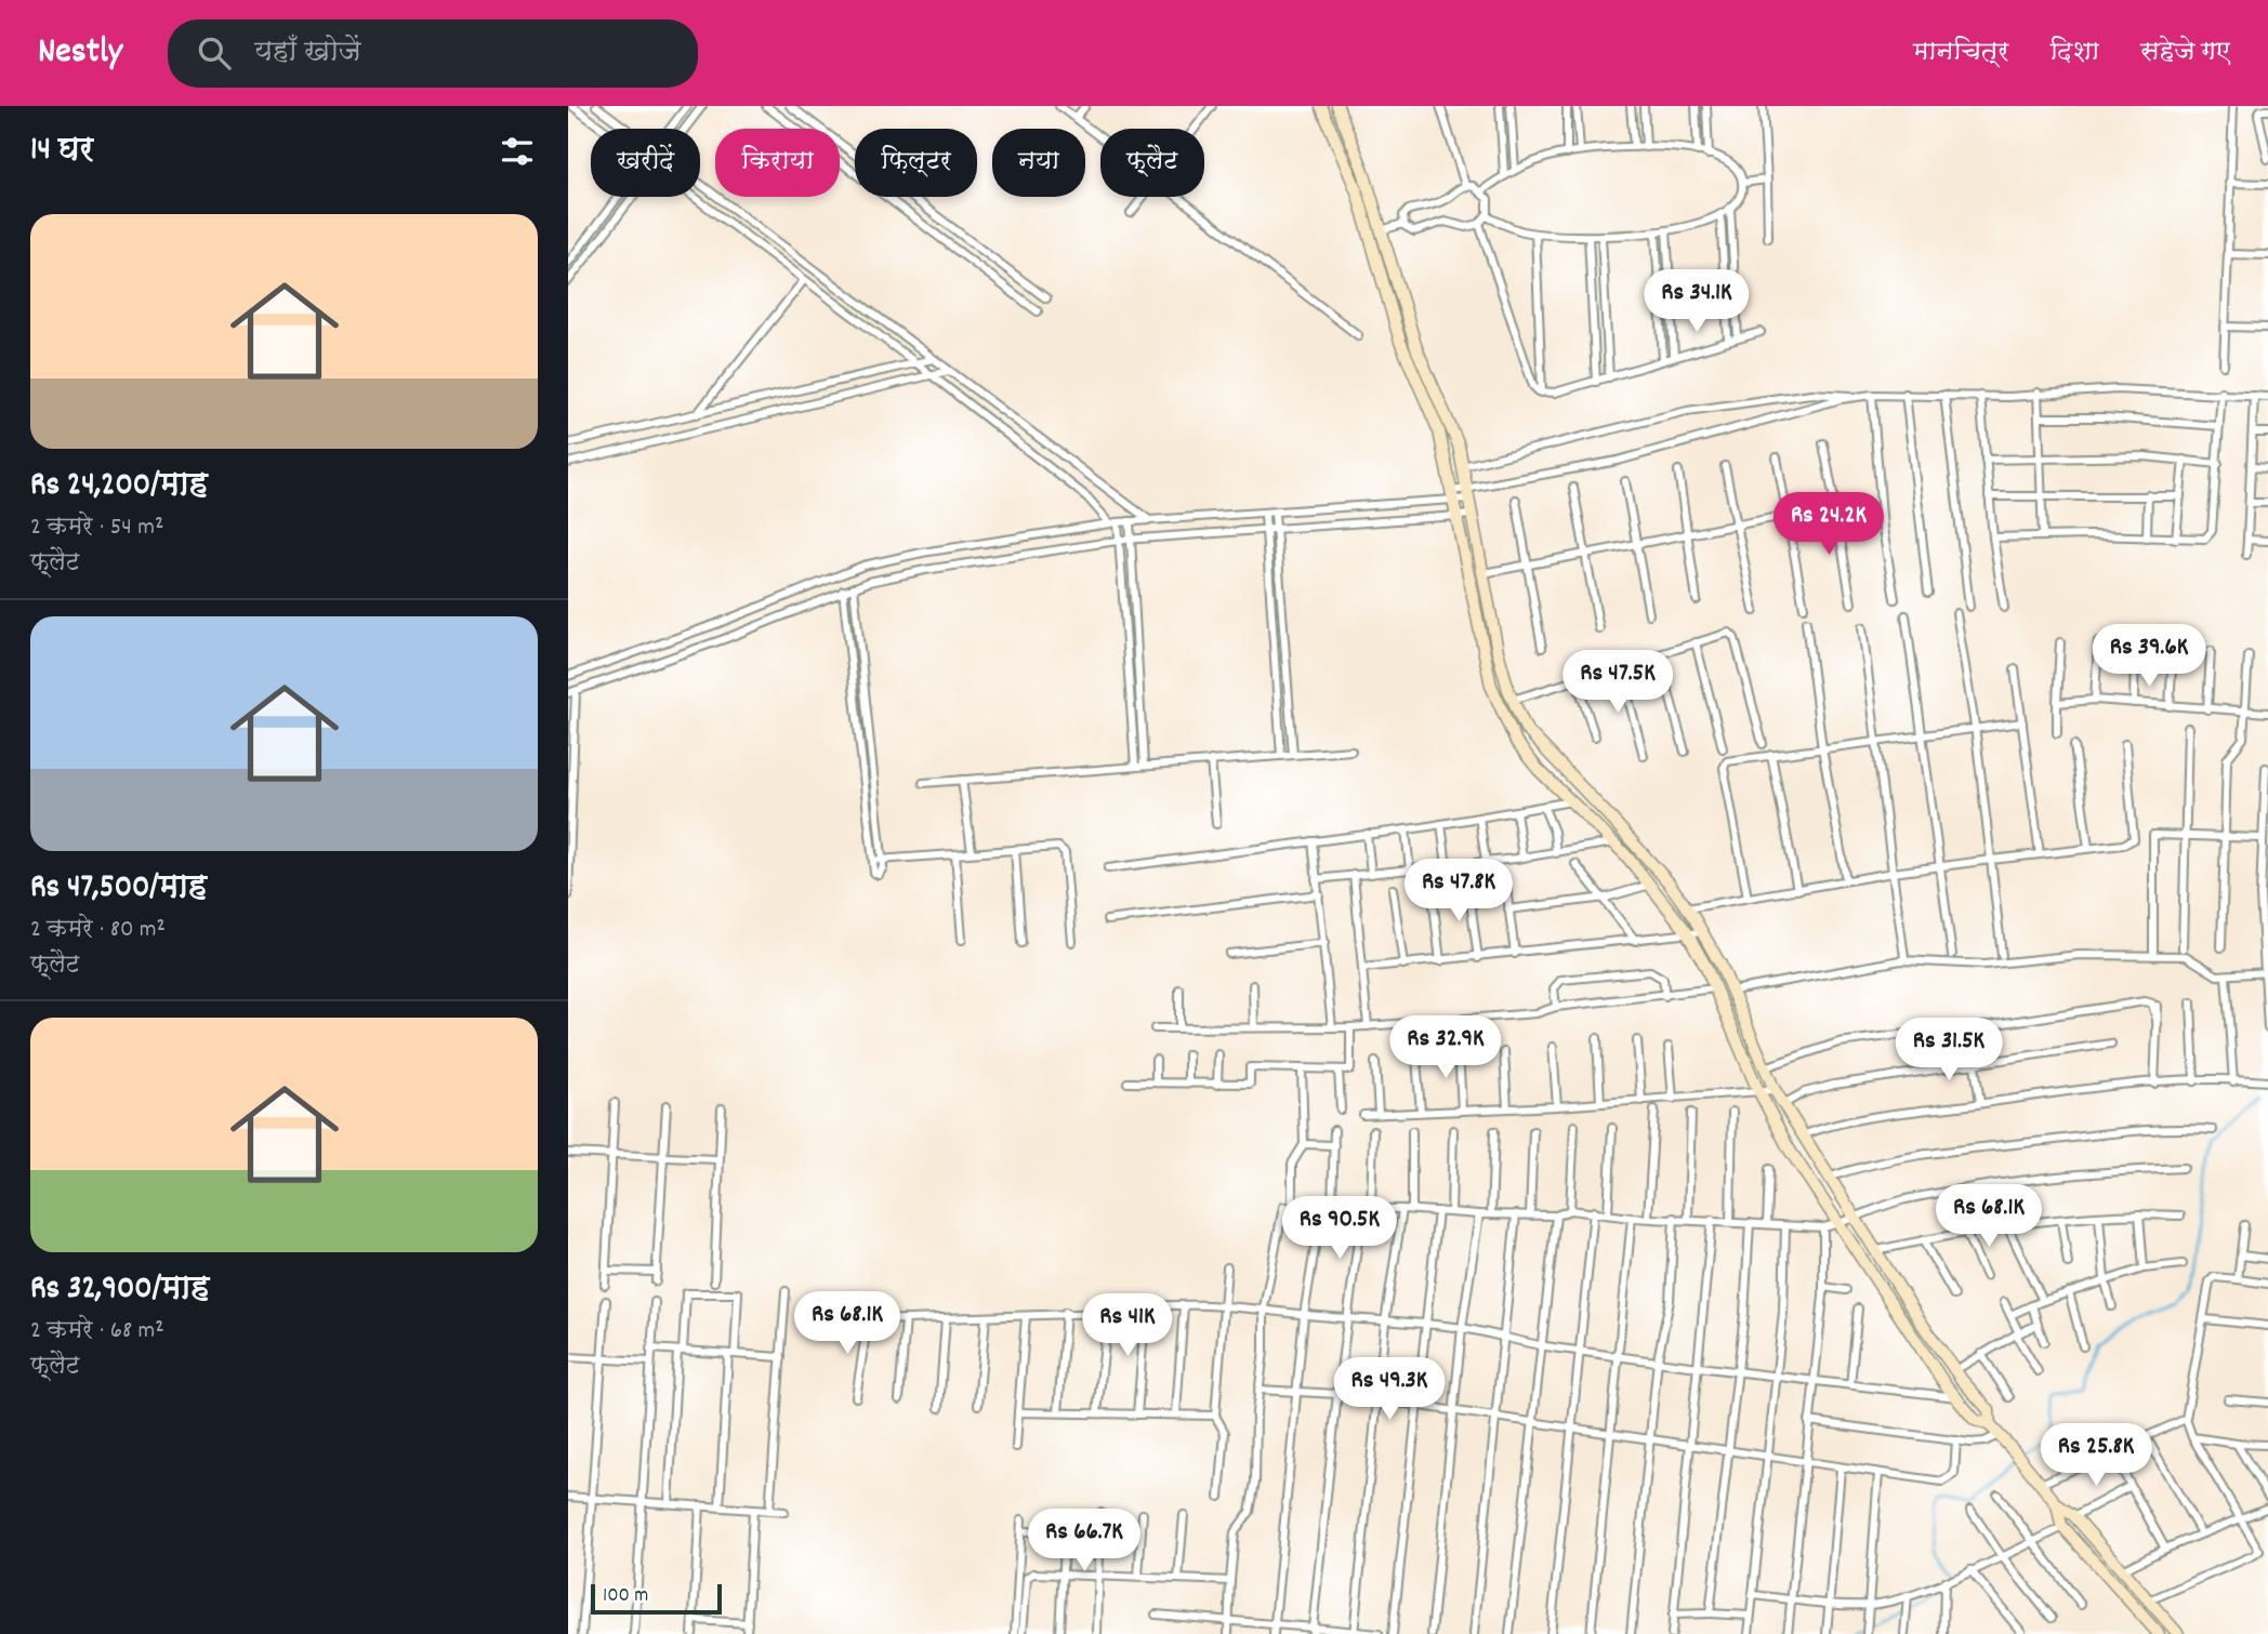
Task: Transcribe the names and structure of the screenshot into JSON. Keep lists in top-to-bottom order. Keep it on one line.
{"scale_bar":"100 m","page":{"header":"Nestly","search":"यहाँ खोजें","nav":["मानचित्र","दिशा","सहेजे गए"],"heading":"14 घर","chip":["खरीदें","किराया","फ़िल्टर","नया","फ़्लैट"],"list":[{"name":"Rs 24,200/माह","note":"2 कमरे · 54 m² · फ़्लैट"},{"name":"Rs 47,500/माह","note":"2 कमरे · 80 m² · फ़्लैट"},{"name":"Rs 32,900/माह","note":"2 कमरे · 68 m² · फ़्लैट"}],"price":["Rs 34.1K","Rs 24.2K","Rs 39.6K","Rs 47.5K","Rs 47.8K","Rs 32.9K","Rs 31.5K","Rs 68.1K","Rs 90.5K","Rs 68.1K","Rs 41K","Rs 49.3K","Rs 25.8K","Rs 66.7K"],"scale":"100 m"}}
